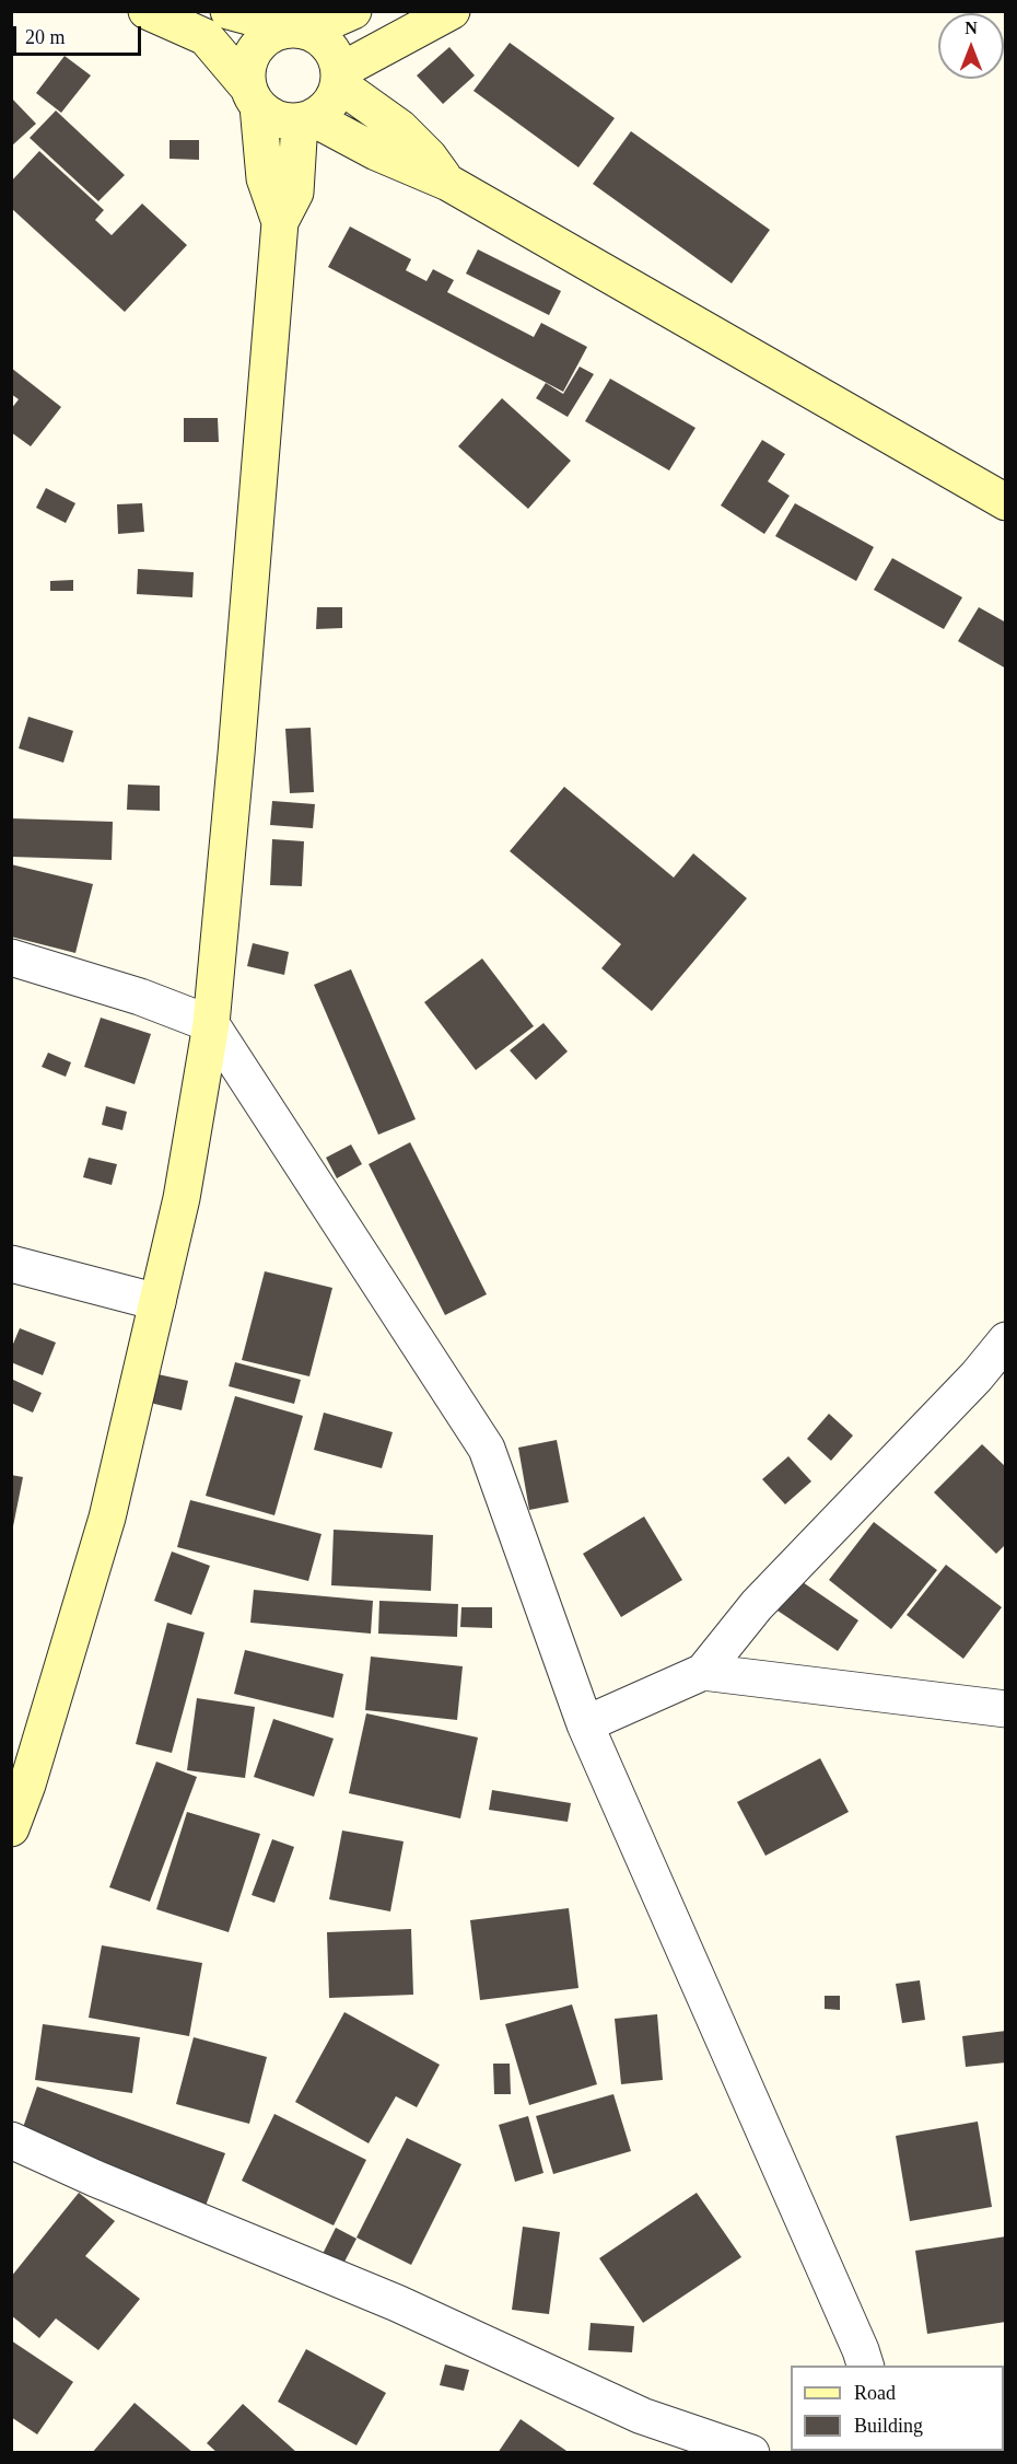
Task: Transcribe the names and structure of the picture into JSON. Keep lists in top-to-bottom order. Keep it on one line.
{"legend":["Road","Building"],"scale_bar":"20 m","north":"top"}
